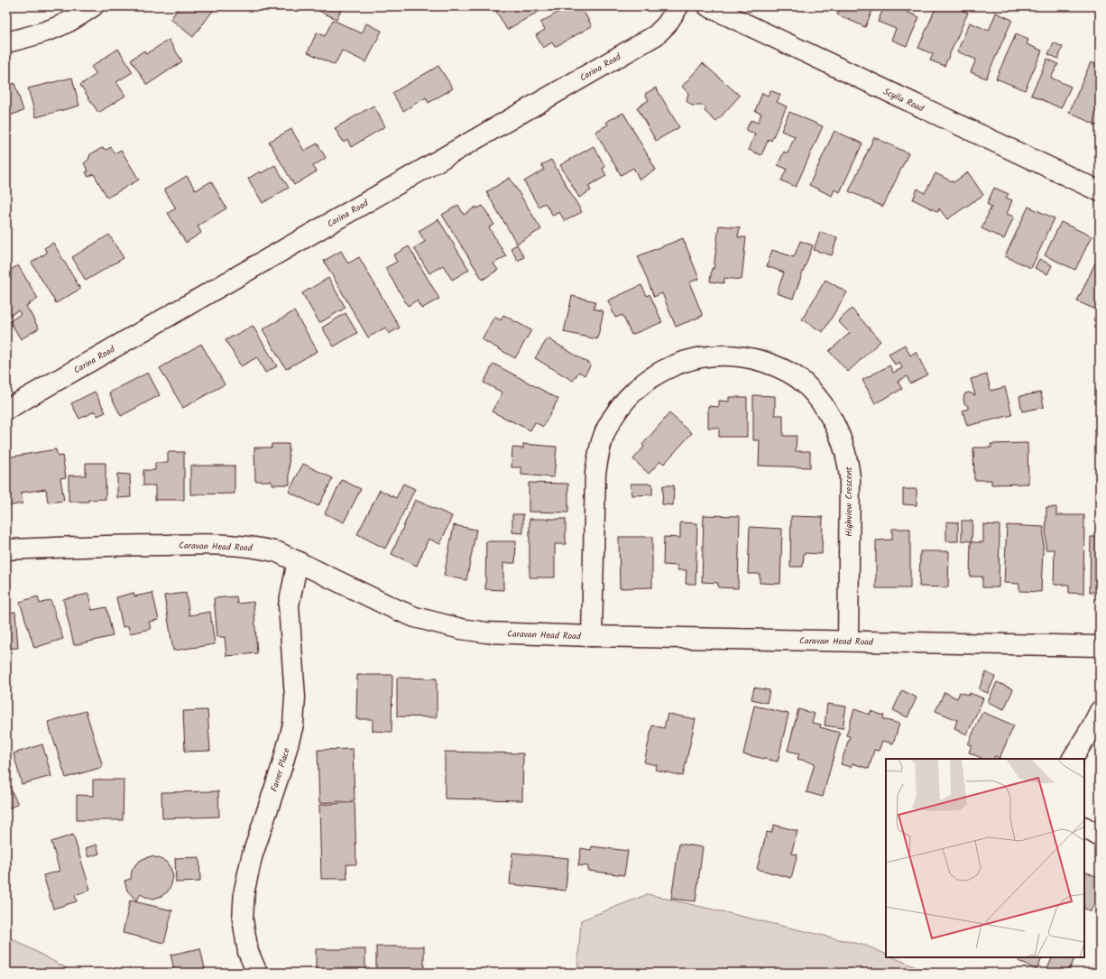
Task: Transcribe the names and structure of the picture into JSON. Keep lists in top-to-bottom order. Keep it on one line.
{"streets":{"street":["Carina Road","Scylla Road","Highview Crescent","Caravan Head Road","Farrer Place"]},"crossings":[["Highview Crescent","Caravan Head Road"],["Caravan Head Road","Farrer Place"]]}
